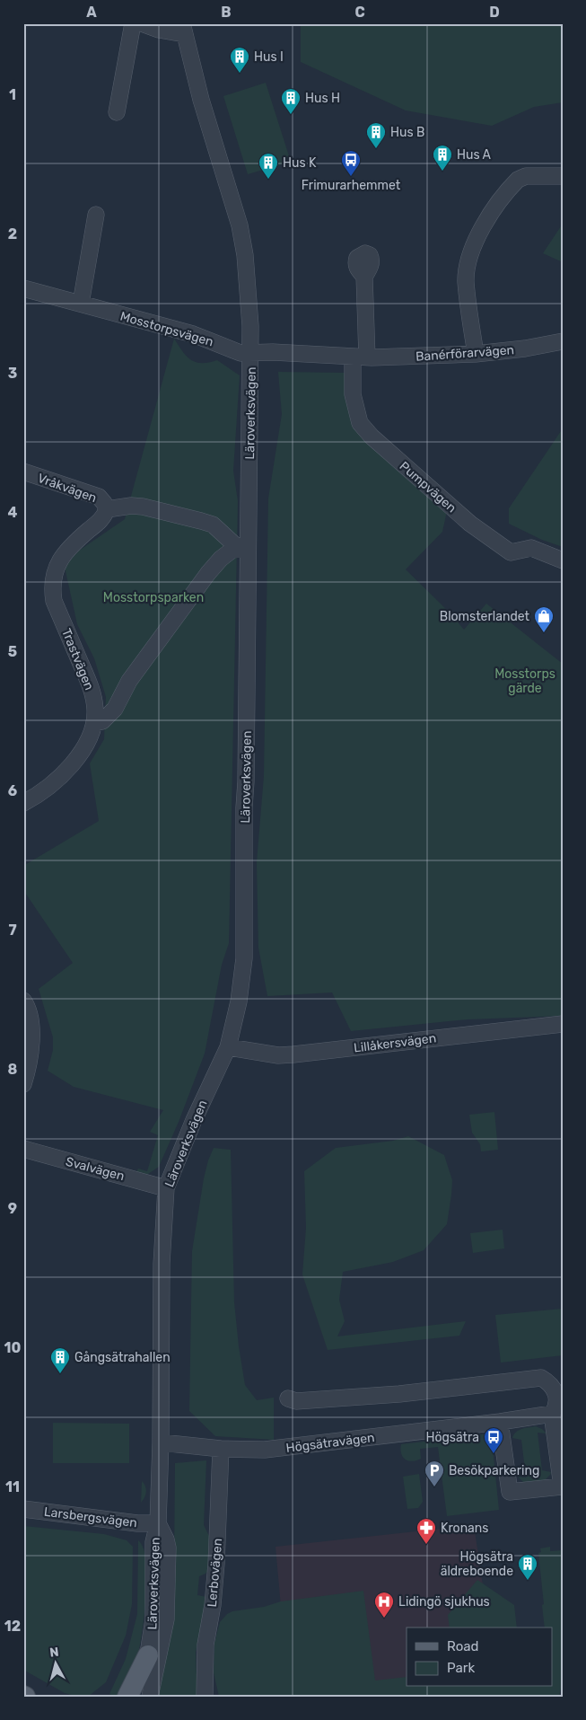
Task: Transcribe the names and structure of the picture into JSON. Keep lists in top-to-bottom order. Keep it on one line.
{"streets":{"street":["Mosstorpsvägen","Banérförarvägen","Läroverksvägen","Pumpvägen","Vråkvägen","Trastvägen","Lillåkersvägen","Svalvägen","Högsätravägen","Larsbergsvägen","Lerbovägen"]},"crossings":[["Mosstorpsvägen","Banérförarvägen"],["Mosstorpsvägen","Läroverksvägen"],["Banérförarvägen","Läroverksvägen"],["Banérförarvägen","Pumpvägen"],["Läroverksvägen","Lillåkersvägen"],["Läroverksvägen","Svalvägen"],["Läroverksvägen","Högsätravägen"],["Läroverksvägen","Larsbergsvägen"],["Vråkvägen","Trastvägen"],["Högsätravägen","Lerbovägen"]],"parks":["Mosstorpsparken","Mosstorps gärde"],"places":{"building":["Hus I","Hus H","Hus B","Hus A","Hus K","Gångsätrahallen","Högsätra äldreboende"],"bus stop":["Frimurarhemmet","Högsätra"],"shop":["Blomsterlandet"],"parking":["Besökparkering"],"pharmacy":["Kronans"],"hospital":["Lidingö sjukhus"]},"legend":["Road","Park"],"north":"top","grid":{"columns":["A","B","C","D"],"rows":["1","2","3","4","5","6","7","8","9","10","11","12"]}}
